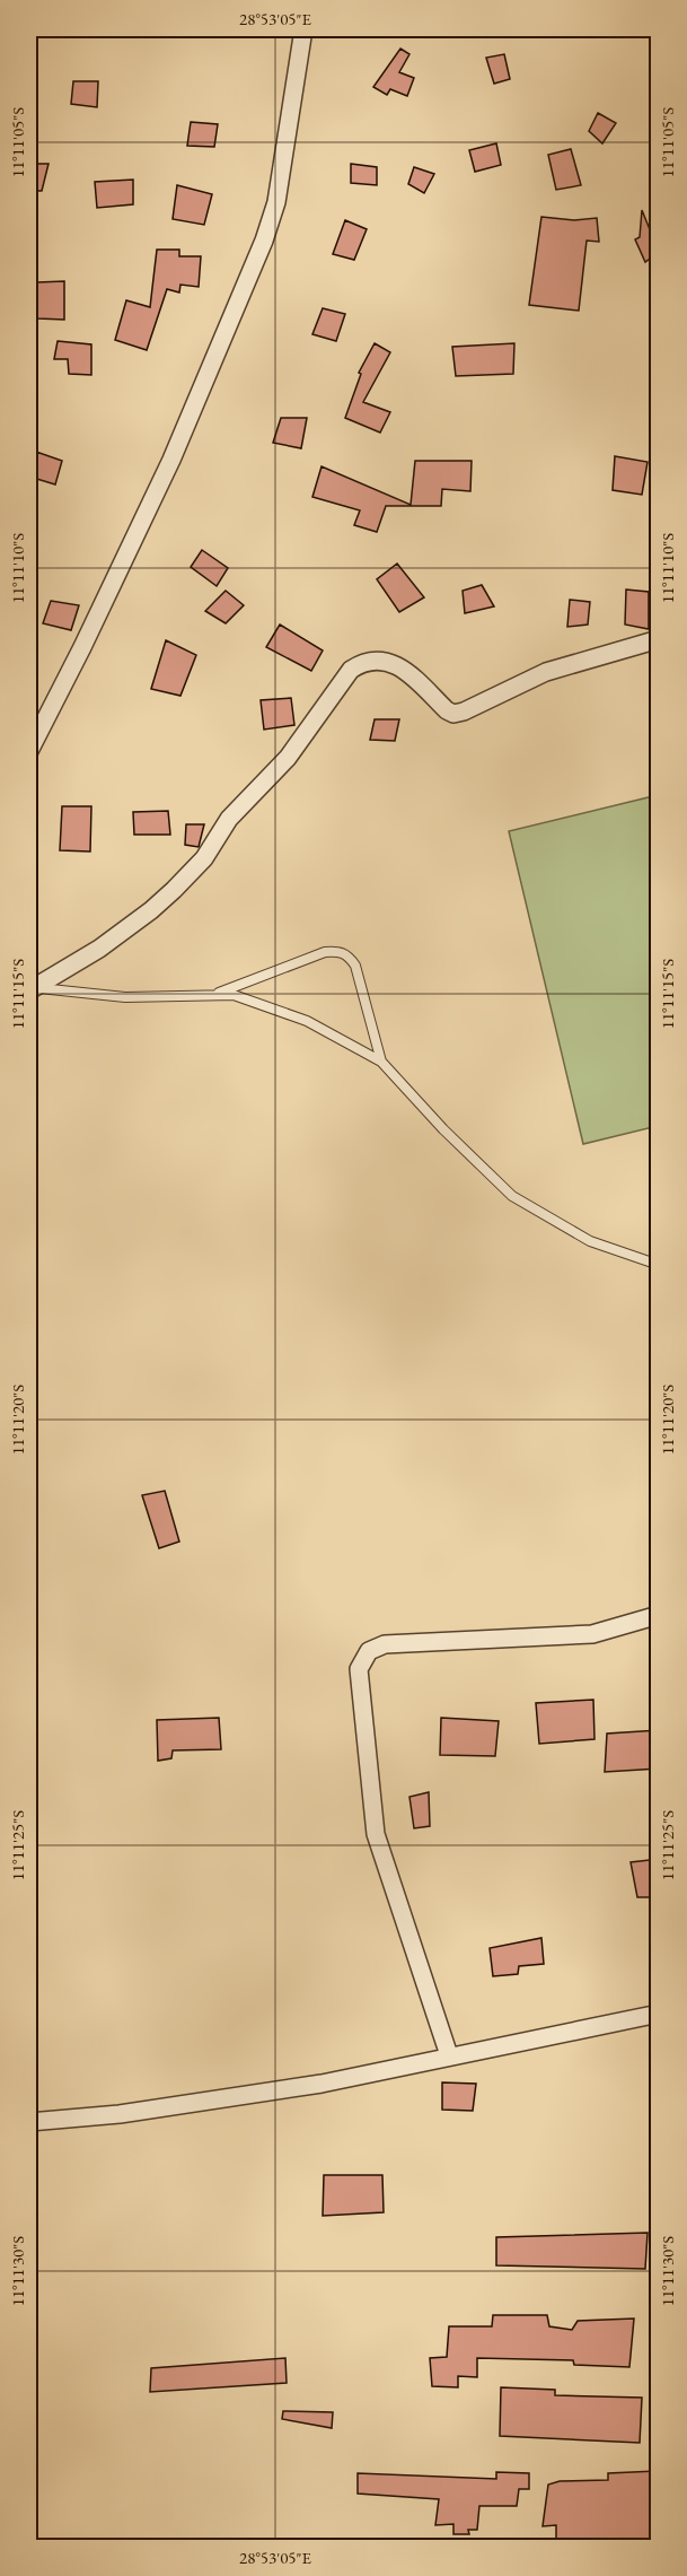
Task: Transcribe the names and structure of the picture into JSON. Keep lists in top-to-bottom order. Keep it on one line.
{"coordinates":["28°53'05\"E","11°11'05\"S","11°11'10\"S","11°11'15\"S","11°11'20\"S","11°11'25\"S","11°11'30\"S"]}
